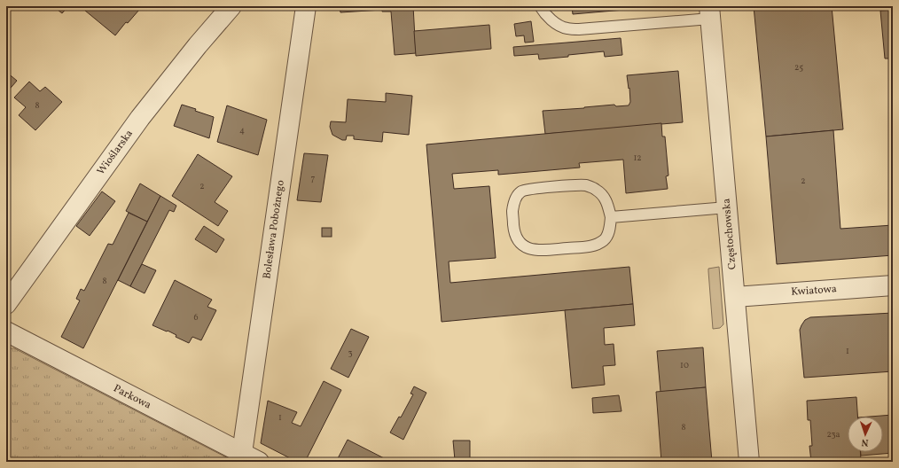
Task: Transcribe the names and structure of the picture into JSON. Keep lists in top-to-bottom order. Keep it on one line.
{"streets":{"street":["Wioślarska","Bolesława Pobożnego","Częstochowska","Kwiatowa","Parkowa"]},"crossings":[["Bolesława Pobożnego","Parkowa"],["Częstochowska","Kwiatowa"]],"house_numbers":["25","8","4","12","7","2","2","8","6","1","3","10","1","8","23a"],"north":"bottom"}
